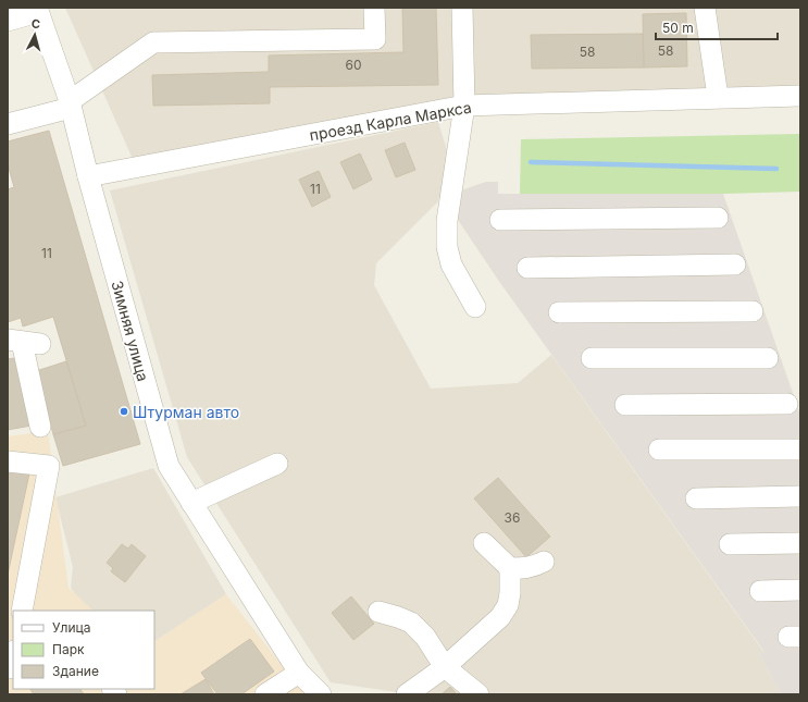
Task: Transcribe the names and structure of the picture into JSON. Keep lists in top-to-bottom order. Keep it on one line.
{"streets":{"street":["проезд Карла Маркса","Зимняя улица"]},"crossings":[["проезд Карла Маркса","Зимняя улица"]],"places":["Штурман авто"],"house_numbers":["58","58","60","11","11","36"],"legend":["Улица","Парк","Здание"],"scale_bar":"50 m","north":"top"}
